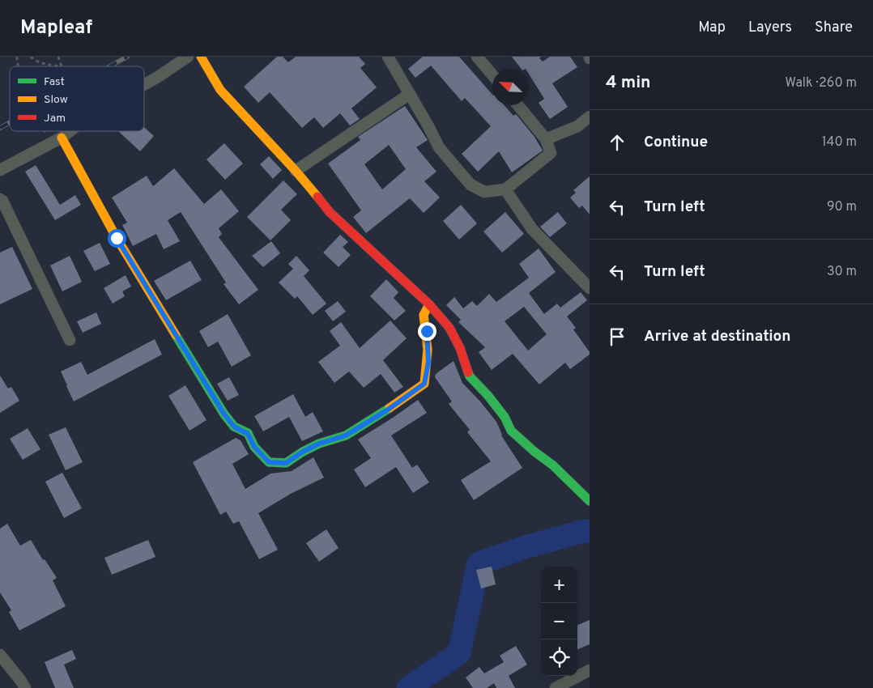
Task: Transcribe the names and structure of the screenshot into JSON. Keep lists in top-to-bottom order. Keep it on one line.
{"legend":["Fast","Slow","Jam"],"north":"top left","page":{"header":"Mapleaf","nav":["Map","Layers","Share"],"heading":["4 min","Walk · 260 m"],"list":[["Continue","140 m"],["Turn left","90 m"],["Turn left","30 m"],"Arrive at destination"],"map_buttons":["+","−"]}}
